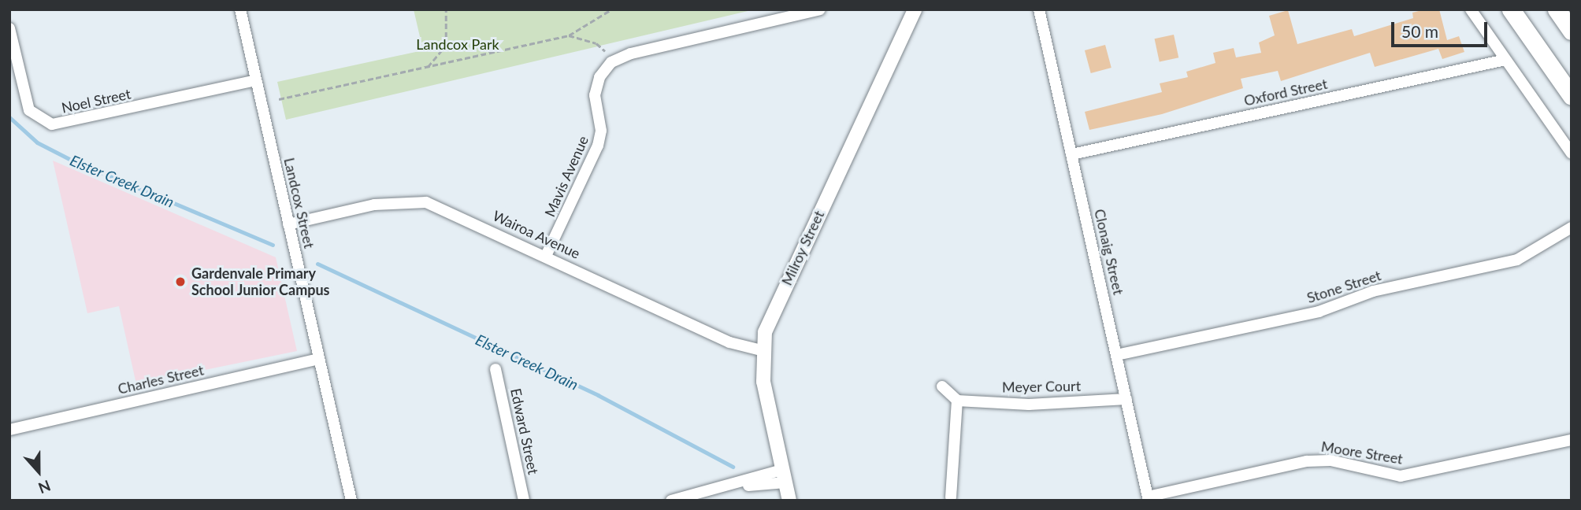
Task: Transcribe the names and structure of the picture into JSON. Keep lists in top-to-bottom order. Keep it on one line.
{"streets":{"street":["Oxford Street","Noel Street","Mavis Avenue","Landcox Street","Wairoa Avenue","Milroy Street","Clonaig Street","Stone Street","Charles Street","Meyer Court","Edward Street","Moore Street"]},"crossings":[["Oxford Street","Clonaig Street"],["Noel Street","Landcox Street"],["Mavis Avenue","Wairoa Avenue"],["Landcox Street","Wairoa Avenue"],["Landcox Street","Charles Street"],["Wairoa Avenue","Milroy Street"],["Clonaig Street","Stone Street"],["Clonaig Street","Meyer Court"],["Clonaig Street","Moore Street"]],"water":["Elster Creek Drain"],"parks":["Landcox Park"],"places":["Gardenvale Primary School Junior Campus"],"scale_bar":"50 m","north":"bottom"}
